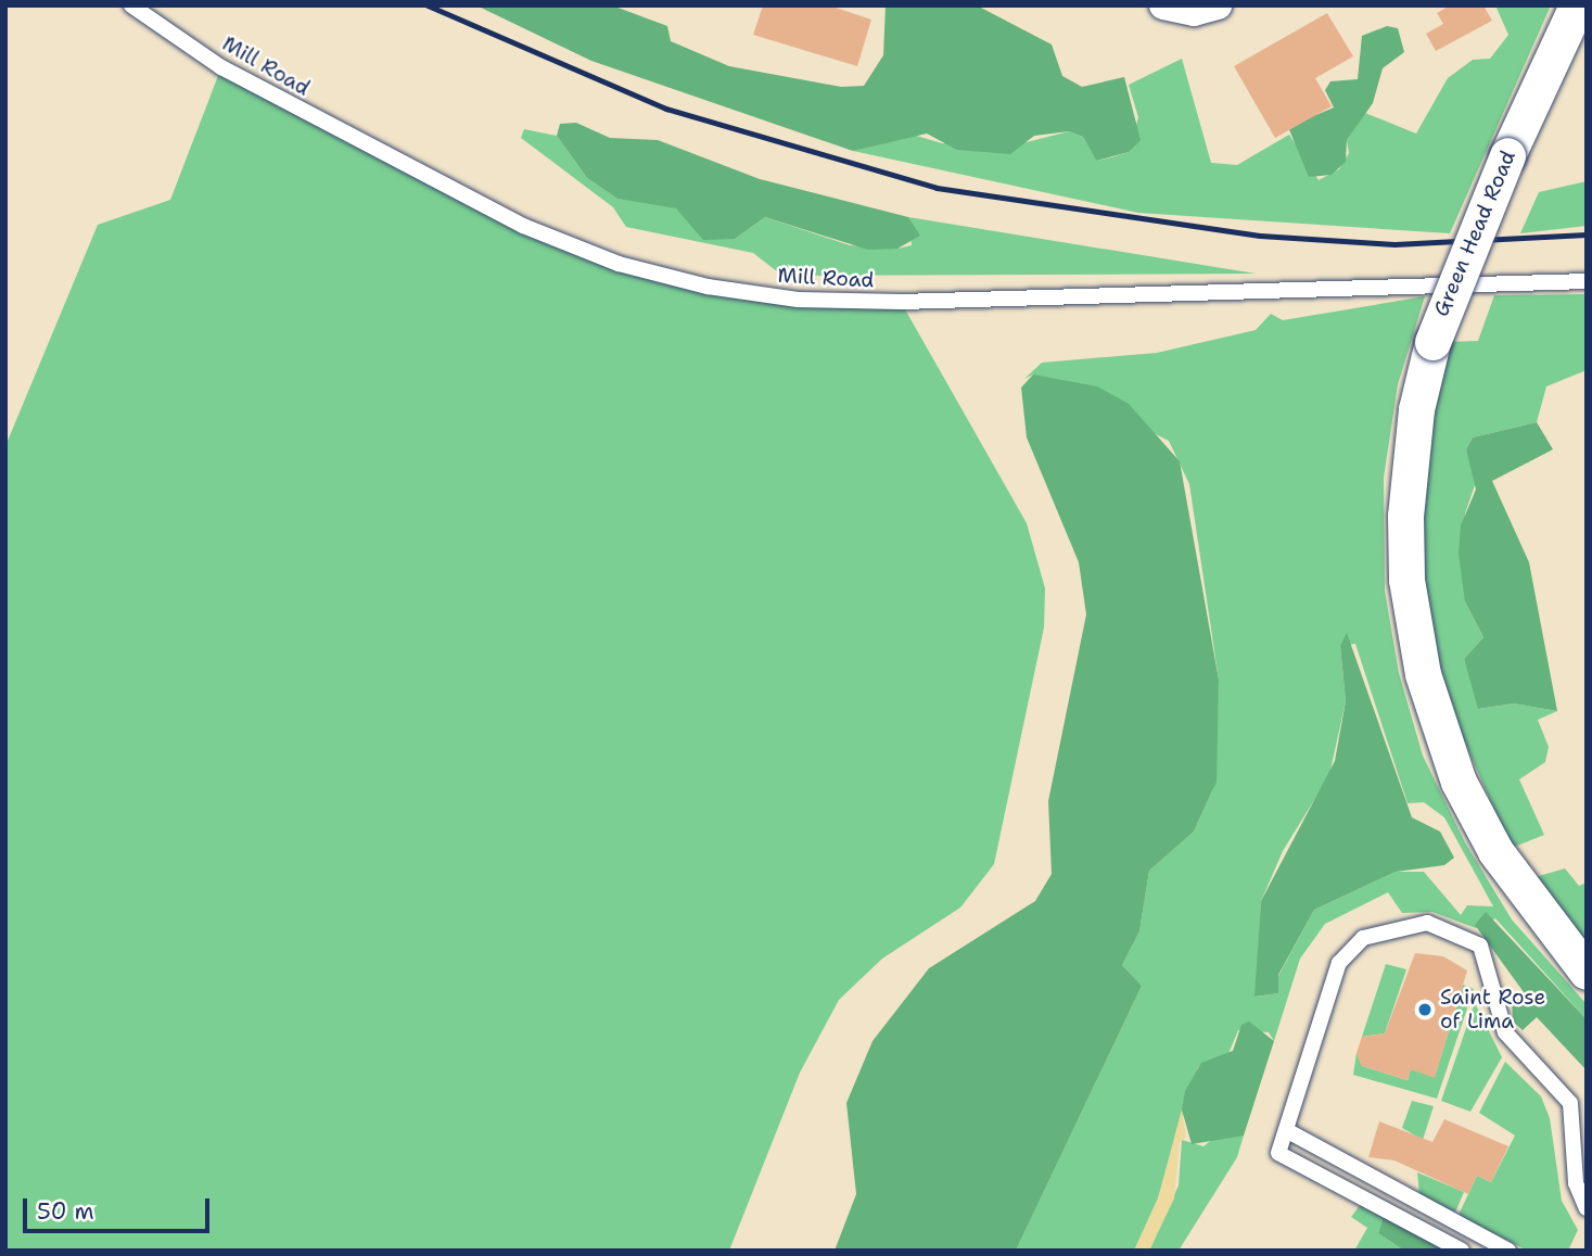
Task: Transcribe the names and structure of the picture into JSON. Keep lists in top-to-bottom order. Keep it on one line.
{"streets":{"street":["Green Head Road"],"lane":["Mill Road"]},"places":["Saint Rose of Lima"],"scale_bar":"50 m"}
